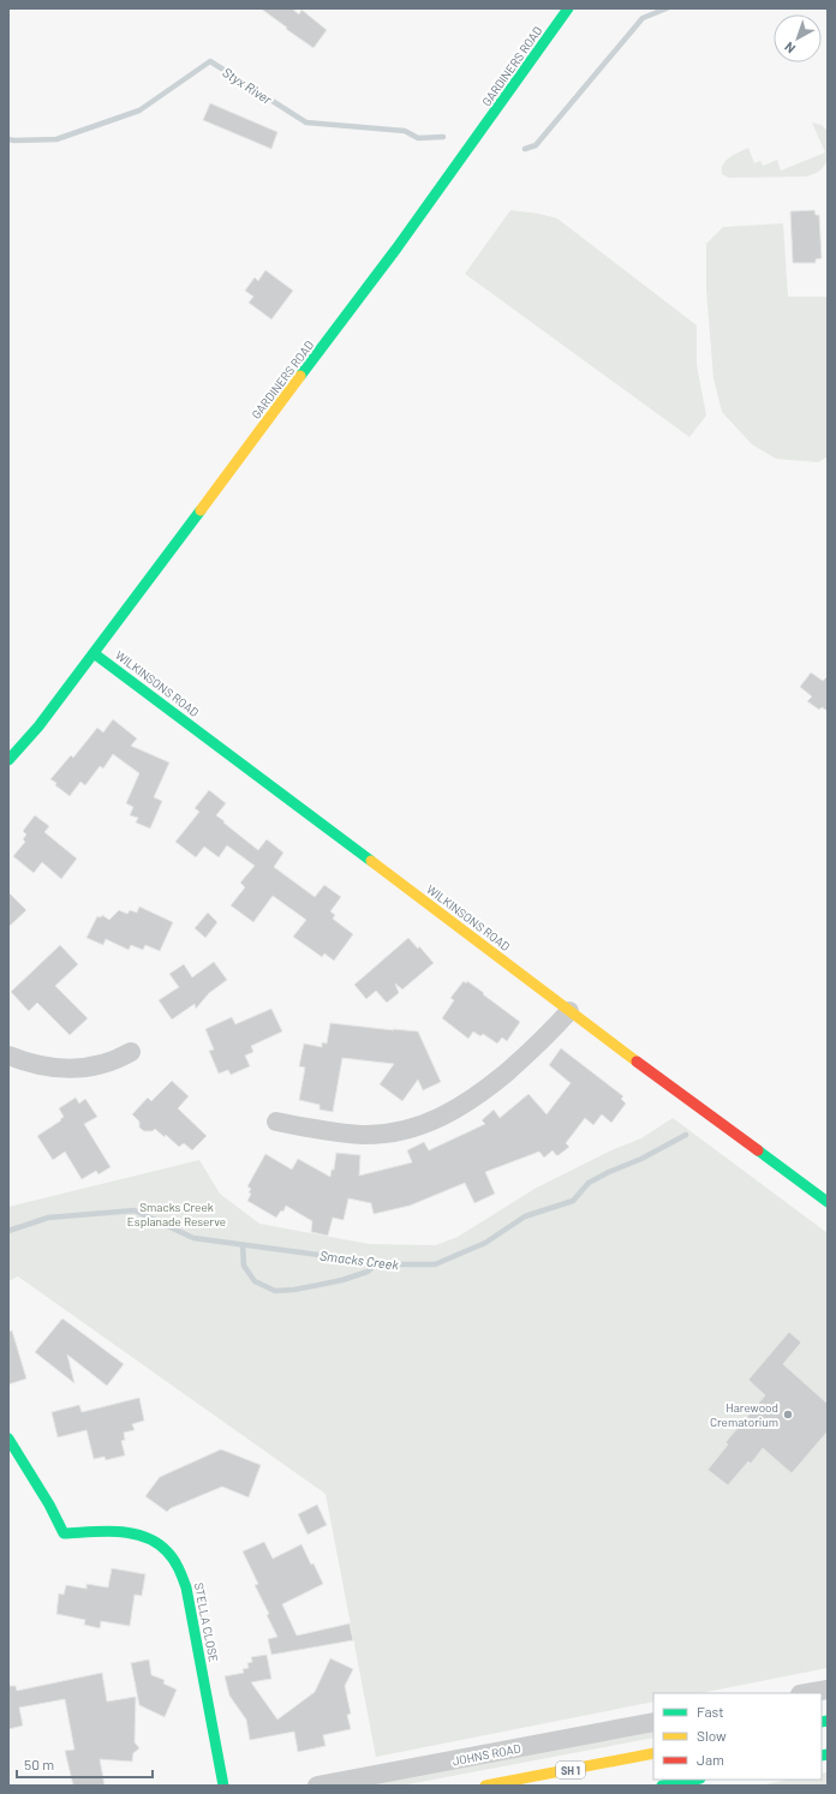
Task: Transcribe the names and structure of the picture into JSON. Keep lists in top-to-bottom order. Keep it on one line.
{"streets":{"main road":["GARDINERS ROAD","WILKINSONS ROAD","STELLA CLOSE","SH 1"],"street":["JOHNS ROAD"]},"crossings":[["GARDINERS ROAD","WILKINSONS ROAD"]],"water":["Styx River","Smacks Creek"],"parks":["Smacks Creek Esplanade Reserve"],"places":["Harewood Crematorium"],"legend":["Fast","Slow","Jam"],"scale_bar":"50 m","north":"bottom left"}
